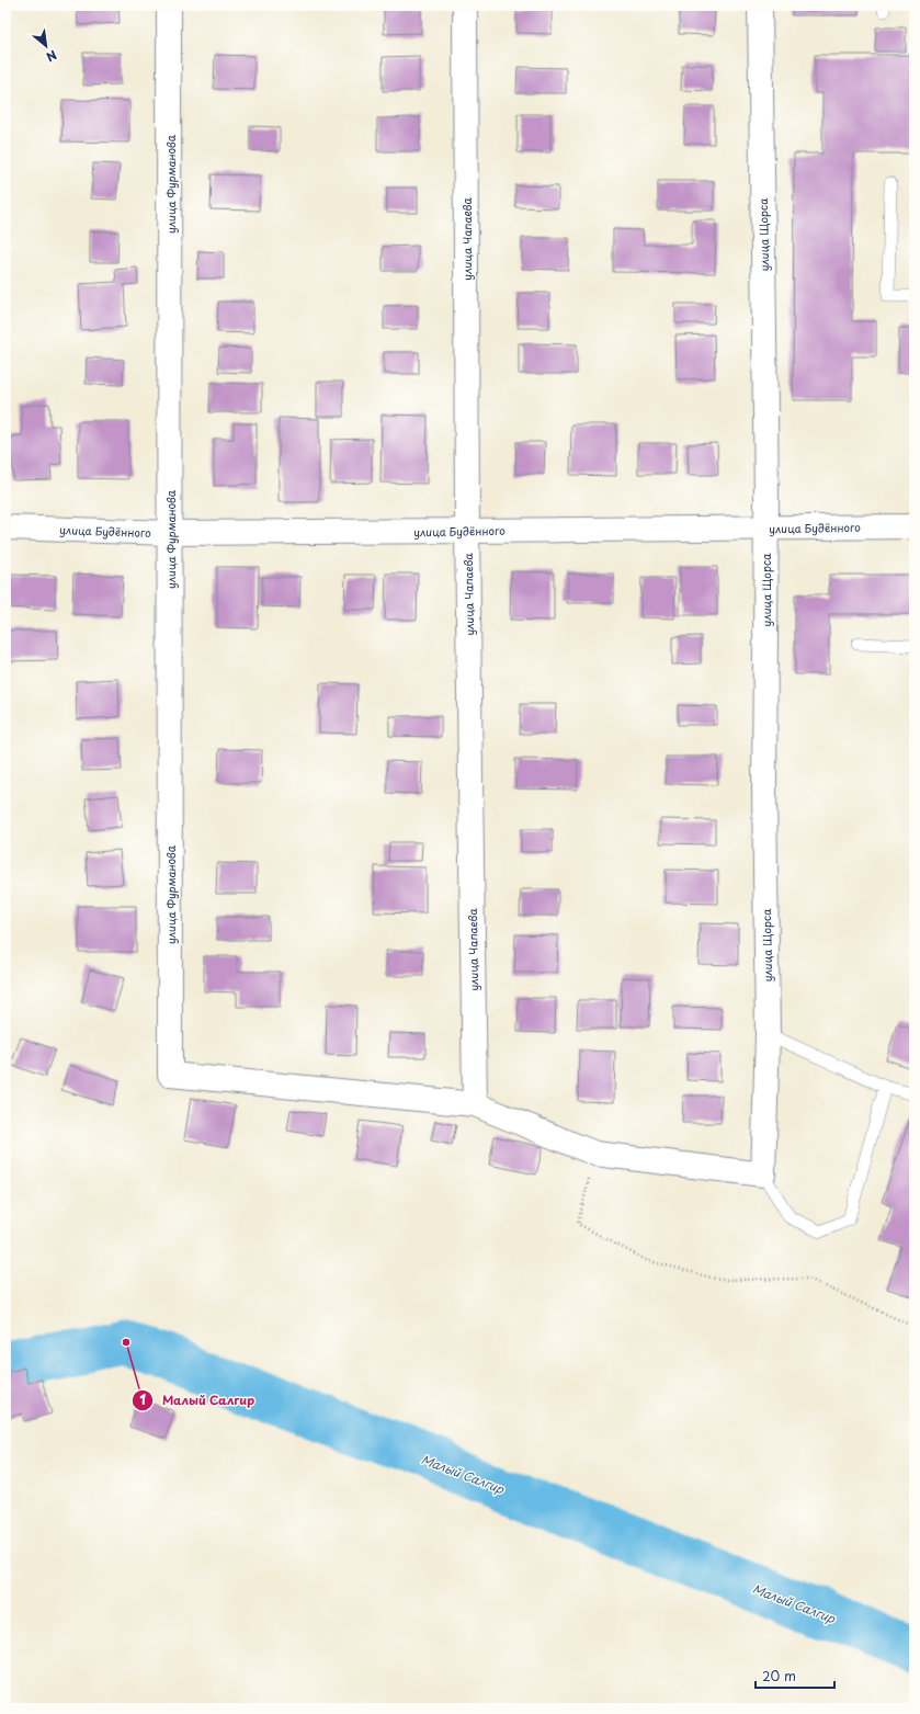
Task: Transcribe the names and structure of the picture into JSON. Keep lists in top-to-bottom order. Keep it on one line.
{"streets":{"street":["улица Фурманова","улица Щорса","улица Чапаева","улица Будённого"]},"crossings":[["улица Фурманова","улица Чапаева"],["улица Фурманова","улица Будённого"],["улица Щорса","улица Будённого"],["улица Чапаева","улица Будённого"]],"water":["Малый Салгир"],"places":["Малый Салгир"],"scale_bar":"20 m","north":"bottom right"}
